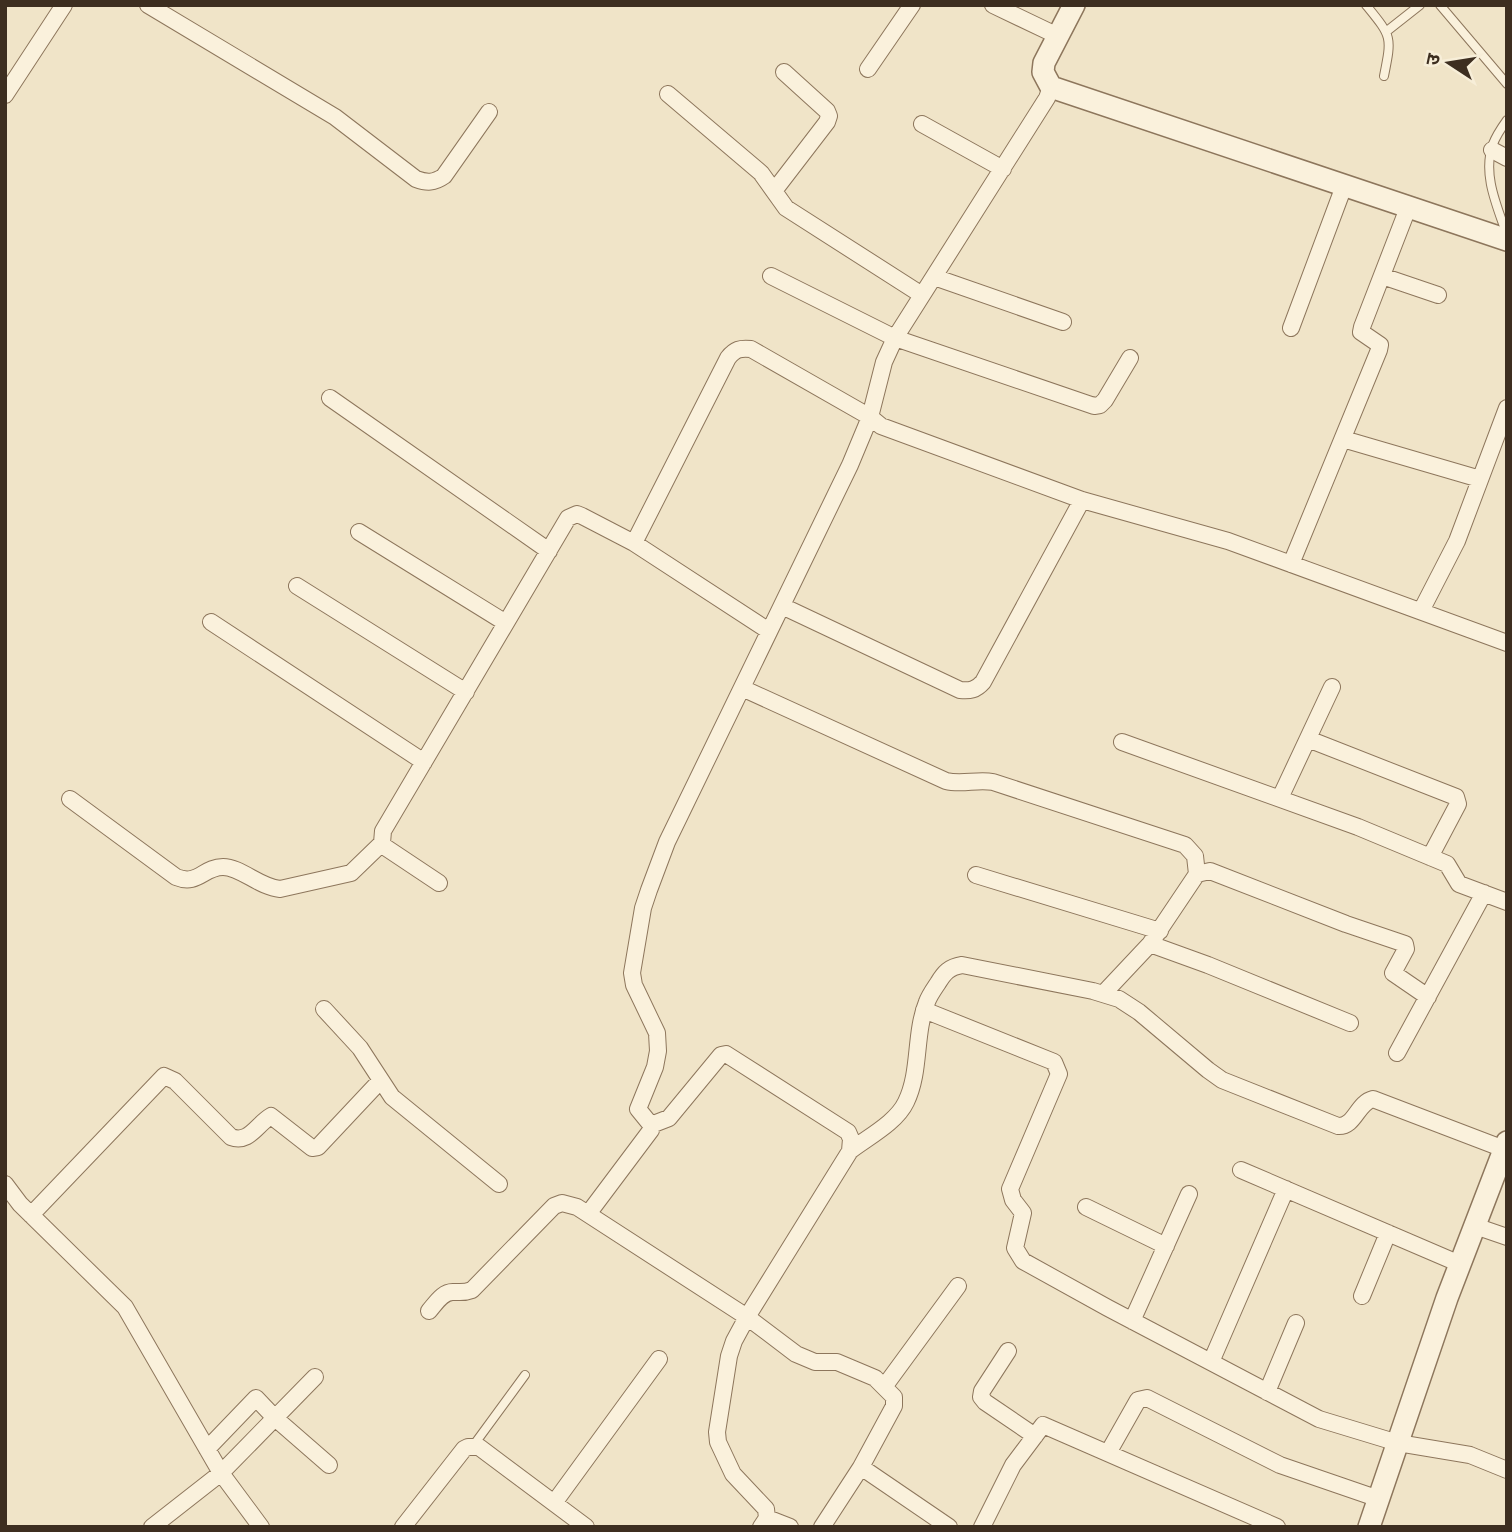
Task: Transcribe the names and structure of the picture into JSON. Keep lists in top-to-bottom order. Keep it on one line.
{"north":"left"}
